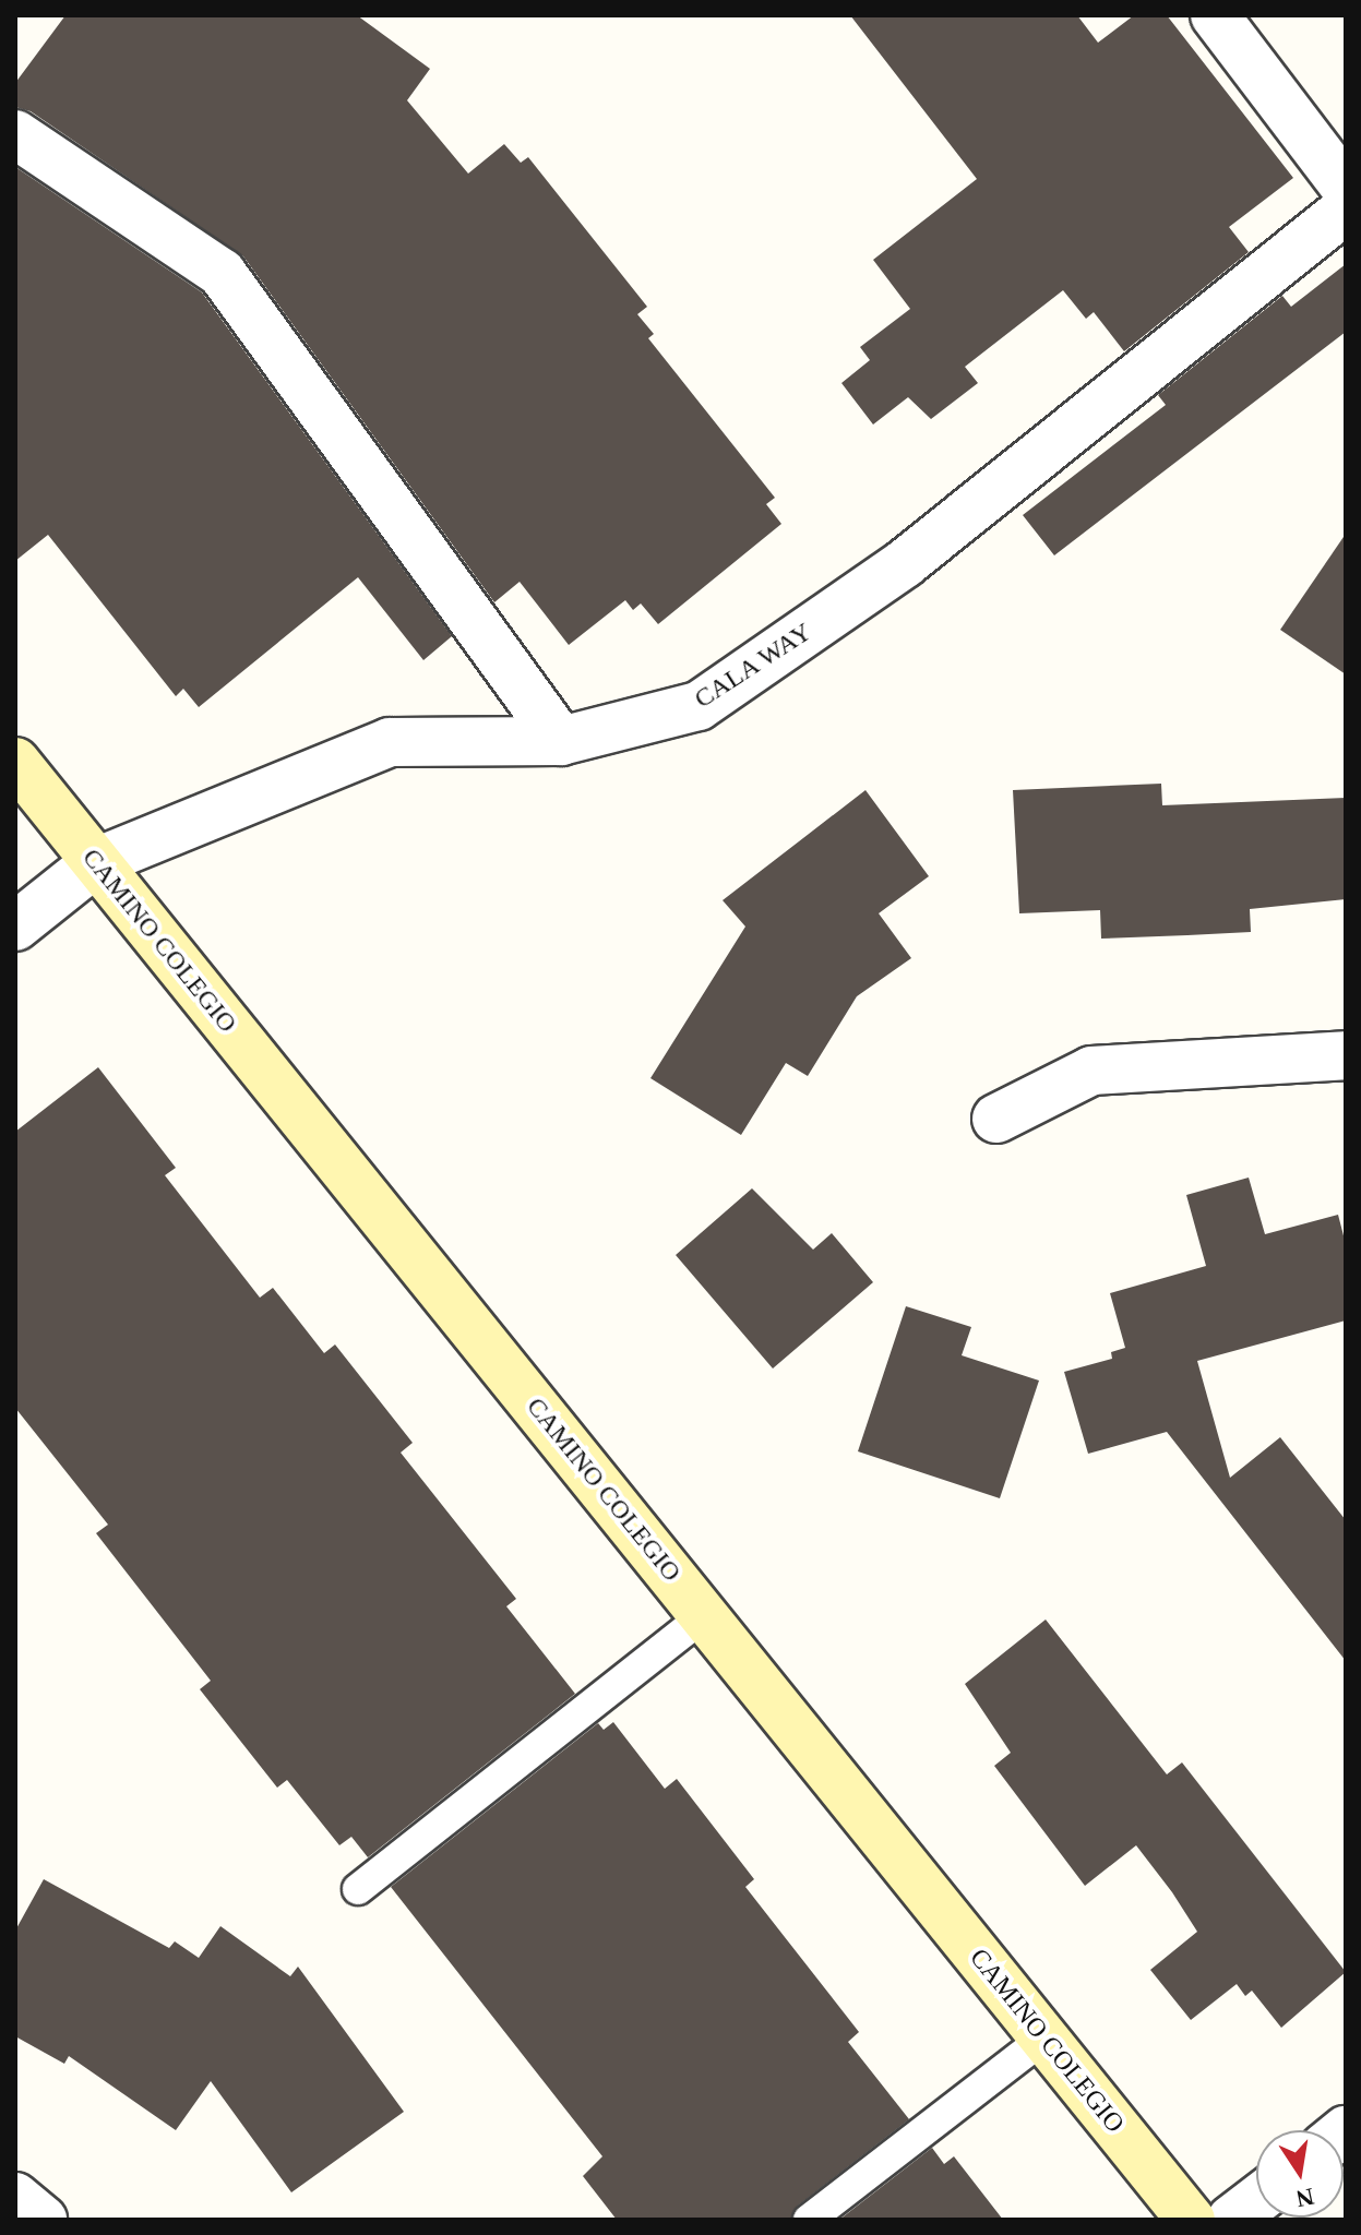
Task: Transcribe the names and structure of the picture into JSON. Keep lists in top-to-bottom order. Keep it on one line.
{"streets":{"street":["CALA WAY","CAMINO COLEGIO"]},"crossings":[["CALA WAY","CAMINO COLEGIO"]],"north":"bottom"}
